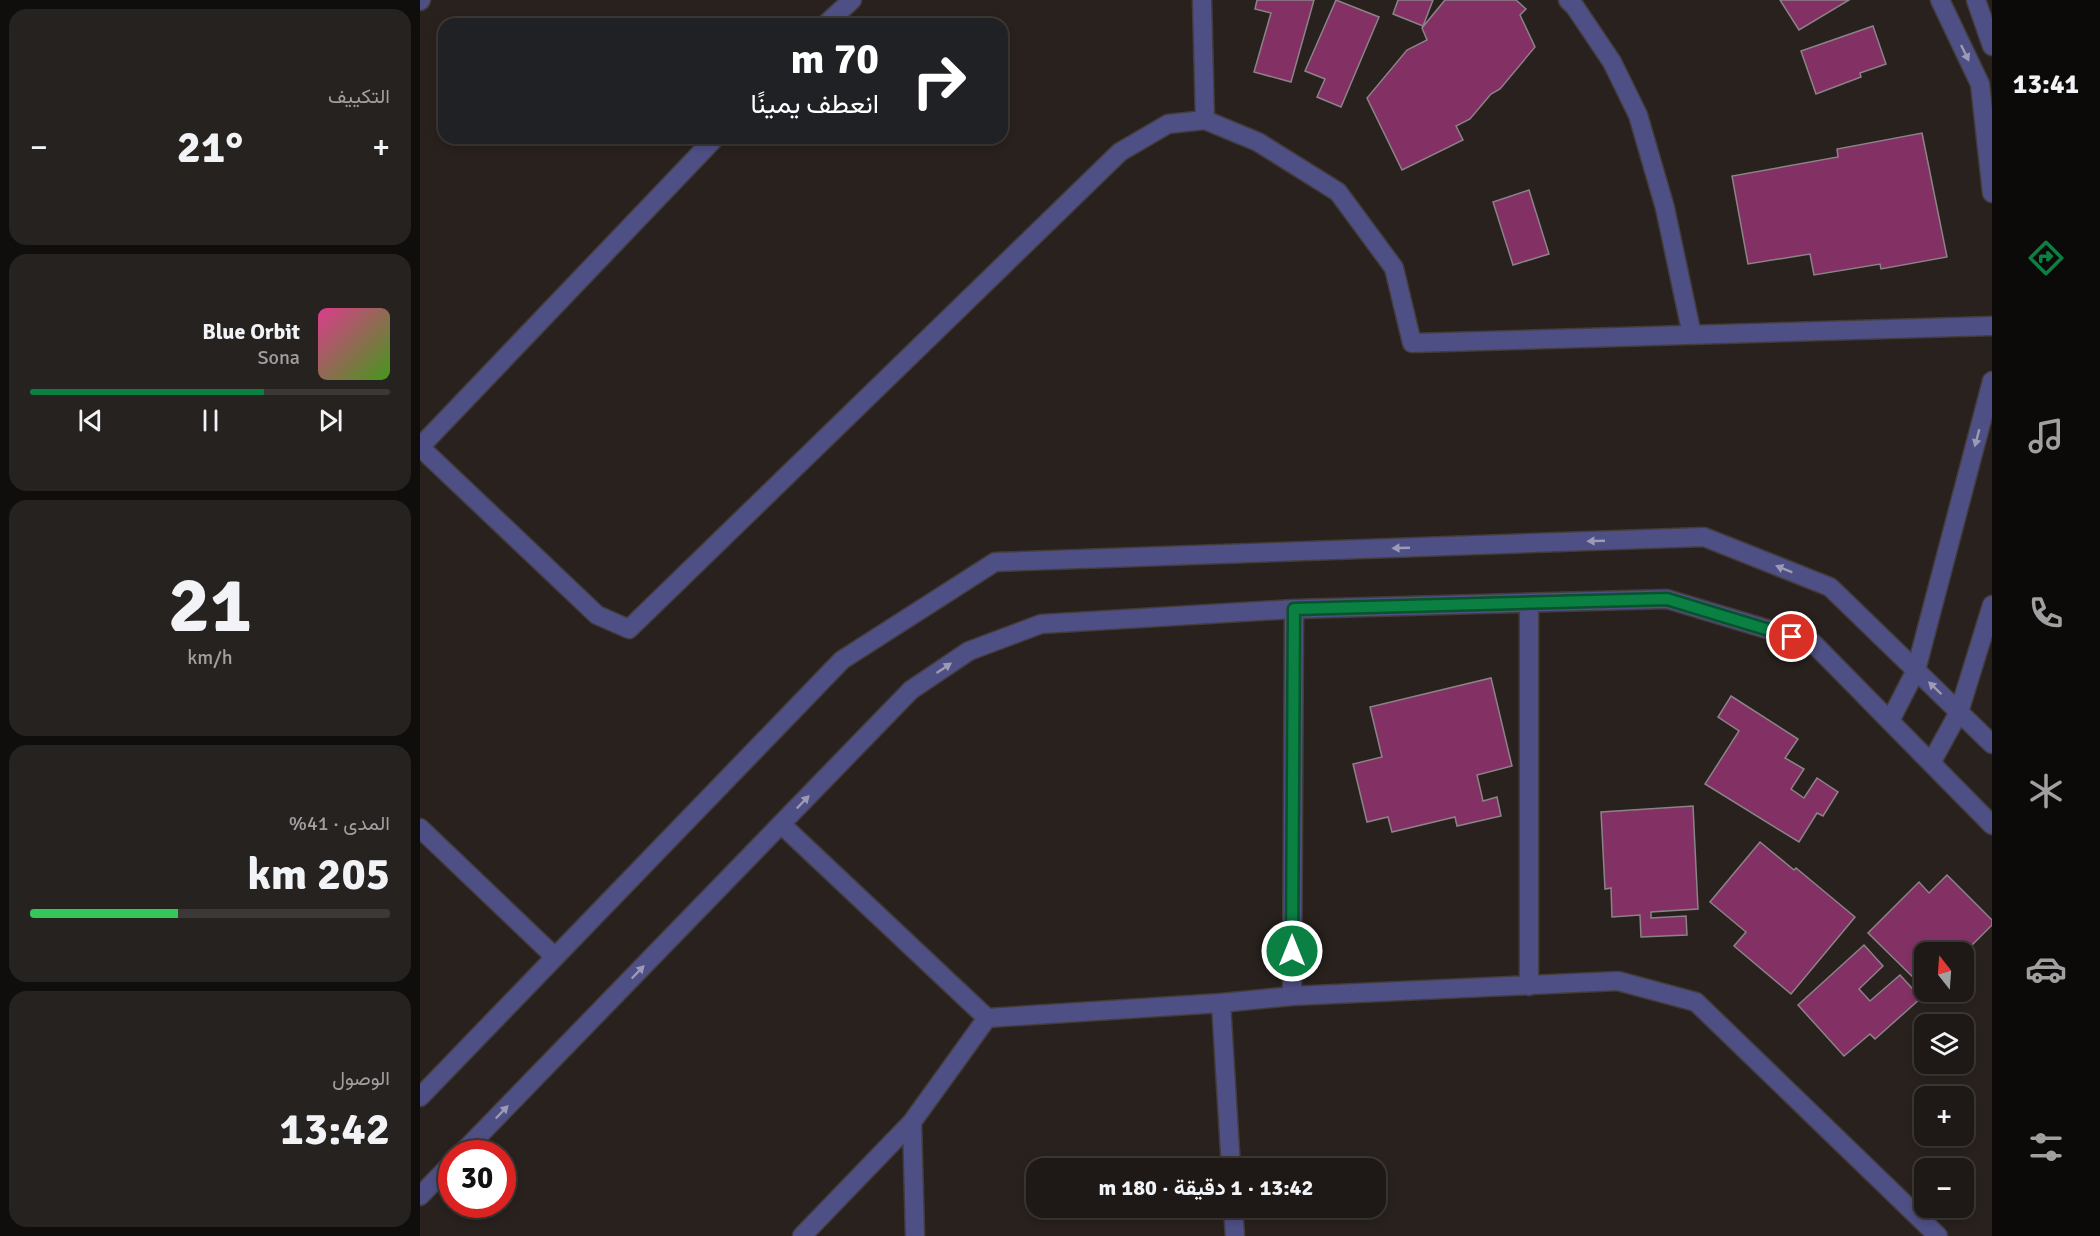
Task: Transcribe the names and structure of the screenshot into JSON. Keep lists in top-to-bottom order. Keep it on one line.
{"north":"top","page":{"tabs":"13:41","tile":["التكييف",["21","km/h"],["المدى · 41%","205 km"],["الوصول","13:42"]],"turn":["70 m","انعطف يمينًا"],"heat":["−","21°","+"],"song":["Blue Orbit","Sona"],"map_buttons":["+","−"],"limit":"30","trip":"13:42 · 1 دقيقة · 180 m"}}
